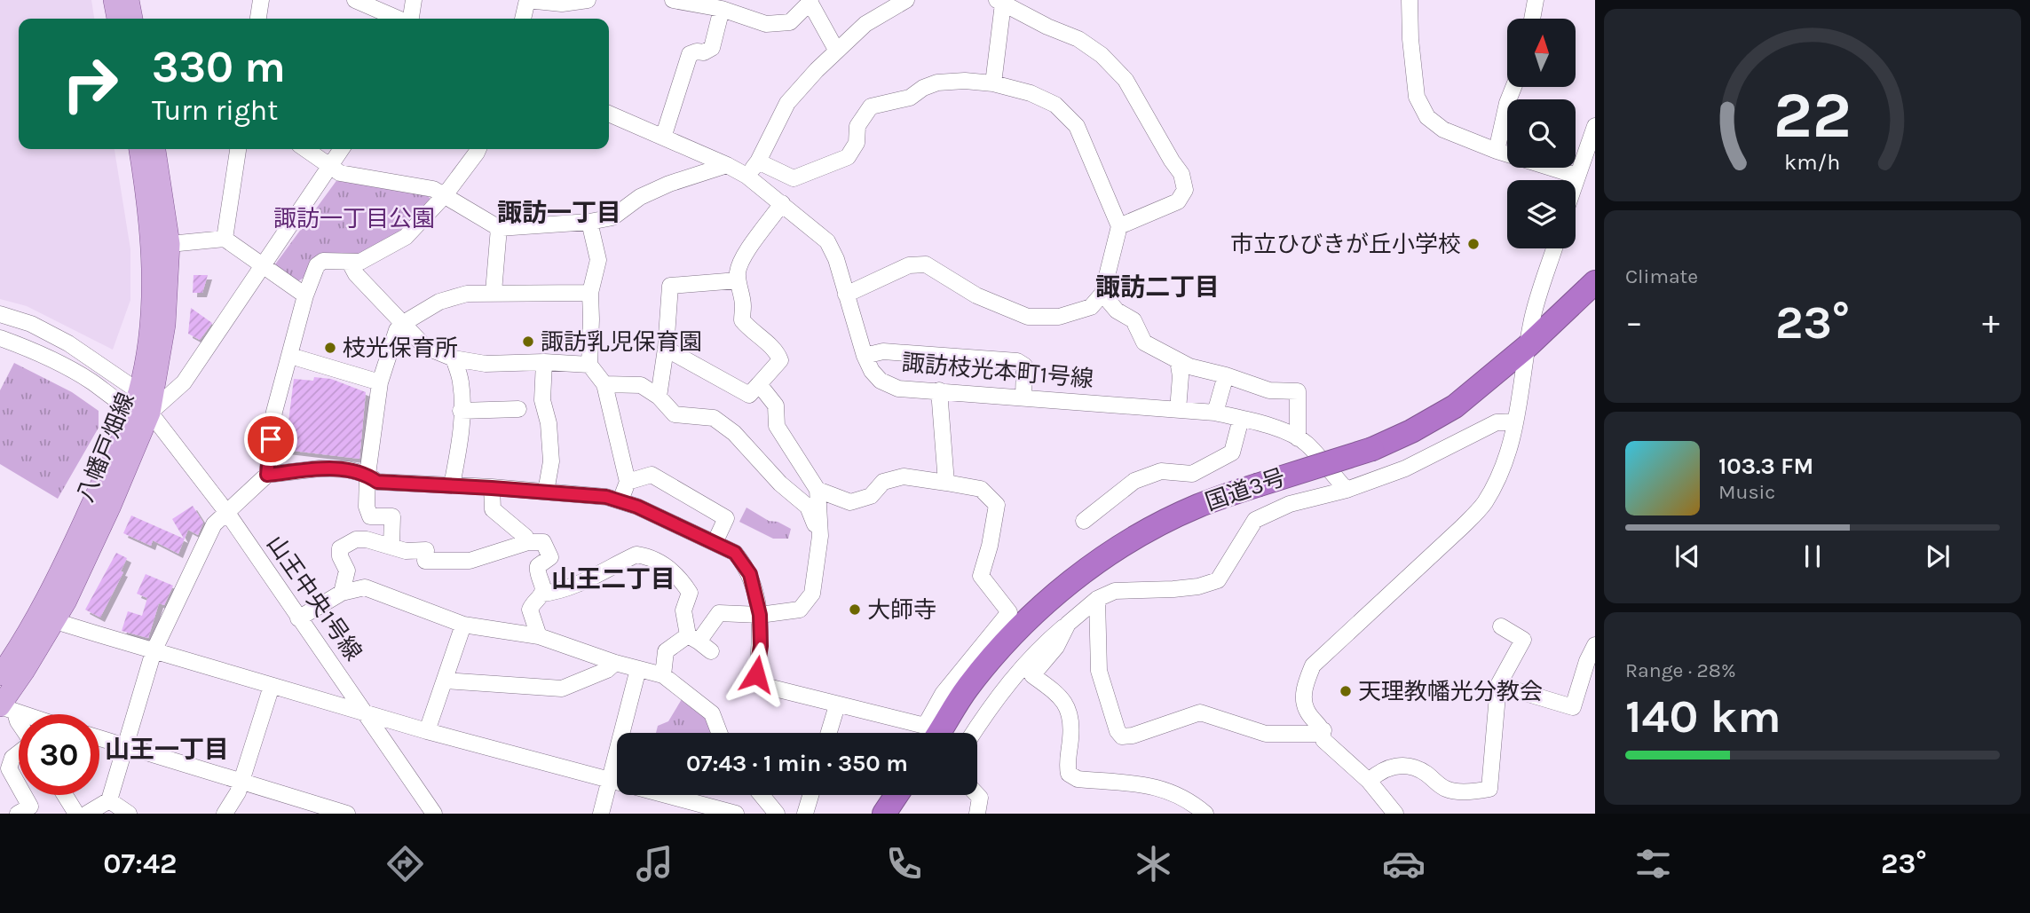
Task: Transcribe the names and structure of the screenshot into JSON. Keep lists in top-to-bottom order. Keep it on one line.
{"streets":{"highway":["国道3号"],"main road":["八幡戸畑線"],"street":["諏訪枝光本町1号線","山王中央1号線"]},"crossings":[["八幡戸畑線","山王中央1号線"]],"districts":["諏訪一丁目","諏訪二丁目","山王二丁目","山王一丁目"],"parks":["諏訪一丁目公園"],"places":["市立ひびきが丘小学校","諏訪乳児保育園","枝光保育所","大師寺","天理教幡光分教会"],"north":"top","page":{"turn":["330 m","Turn right"],"tile":["Climate",["Range · 28%","140 km"]],"heat":["−","23°","+"],"song":["103.3 FM","Music"],"limit":"30","trip":"07:43 · 1 min · 350 m","tabs":["07:42","23°"],"gauge":["22","km/h"]}}
